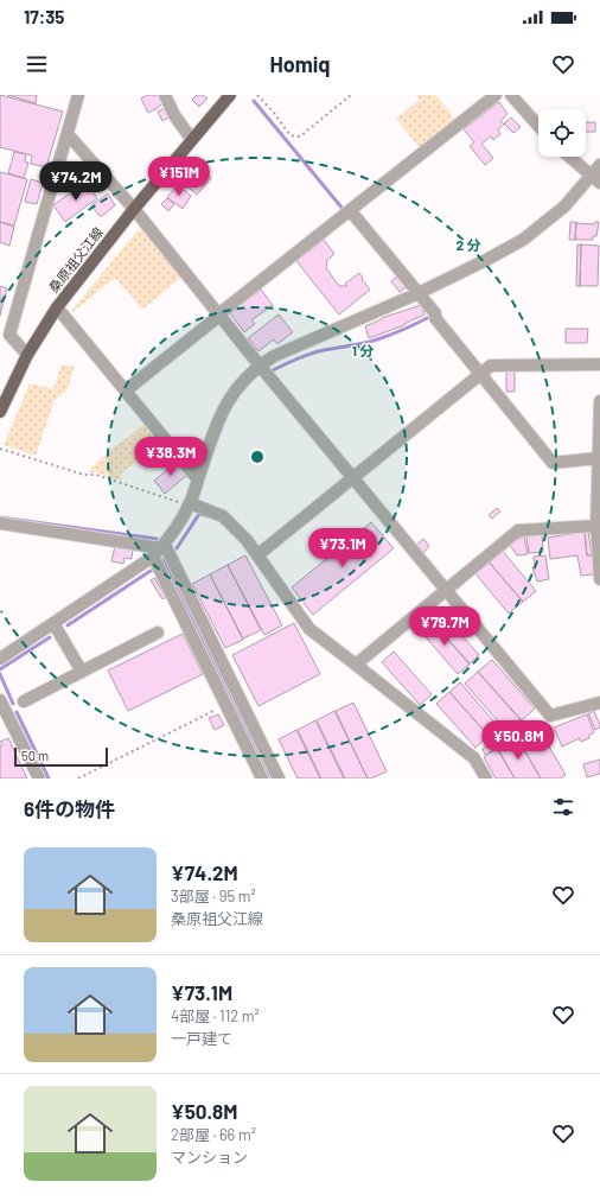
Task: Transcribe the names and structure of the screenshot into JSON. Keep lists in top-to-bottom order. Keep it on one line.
{"streets":{"main road":["桑原祖父江線"]},"scale_bar":"50 m","page":{"status":"17:35","header":"Homiq","price":["¥151M","¥74.2M","¥38.3M","¥73.1M","¥79.7M","¥50.8M"],"scale":"50 m","heading":"6件の物件","list":[{"name":"¥74.2M","note":"3部屋 · 95 m² · 桑原祖父江線"},{"name":"¥73.1M","note":"4部屋 · 112 m² · 一戸建て"},{"name":"¥50.8M","note":"2部屋 · 66 m² · マンション"}]},"rings":["2 分","1 分"]}
